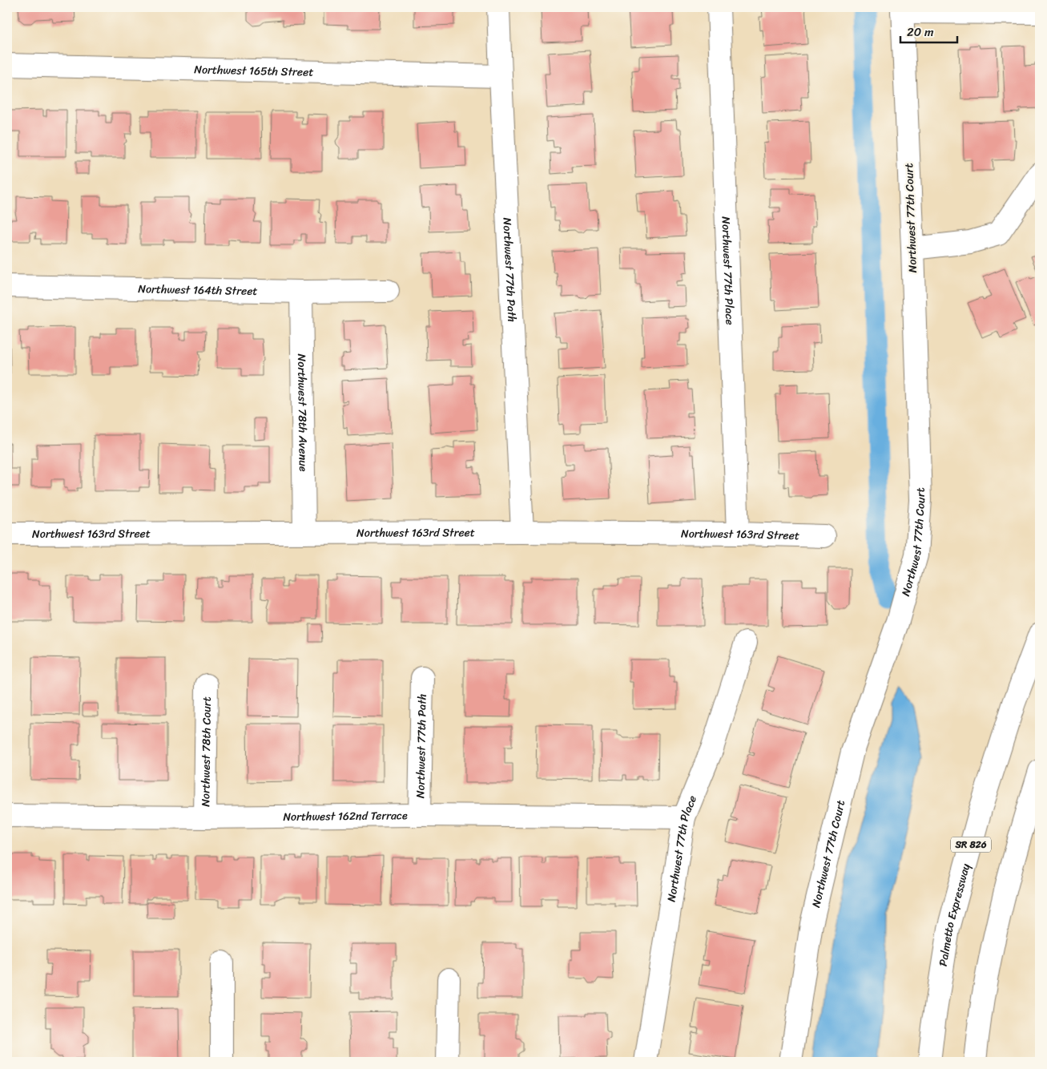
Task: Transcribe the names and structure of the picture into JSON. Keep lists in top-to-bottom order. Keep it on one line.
{"streets":{"main road":["Northwest 165th Street","Northwest 77th Court","Northwest 77th Path","Northwest 77th Place","Northwest 164th Street","Northwest 78th Avenue","Northwest 163rd Street","Northwest 78th Court","Northwest 162nd Terrace","SR 826","Palmetto Expressway"]},"crossings":[["Northwest 165th Street","Northwest 77th Path"],["Northwest 77th Path","Northwest 163rd Street"],["Northwest 77th Path","Northwest 162nd Terrace"],["Northwest 77th Place","Northwest 163rd Street"],["Northwest 77th Place","Northwest 162nd Terrace"],["Northwest 164th Street","Northwest 78th Avenue"],["Northwest 78th Avenue","Northwest 163rd Street"],["Northwest 78th Court","Northwest 162nd Terrace"]],"scale_bar":"20 m"}
